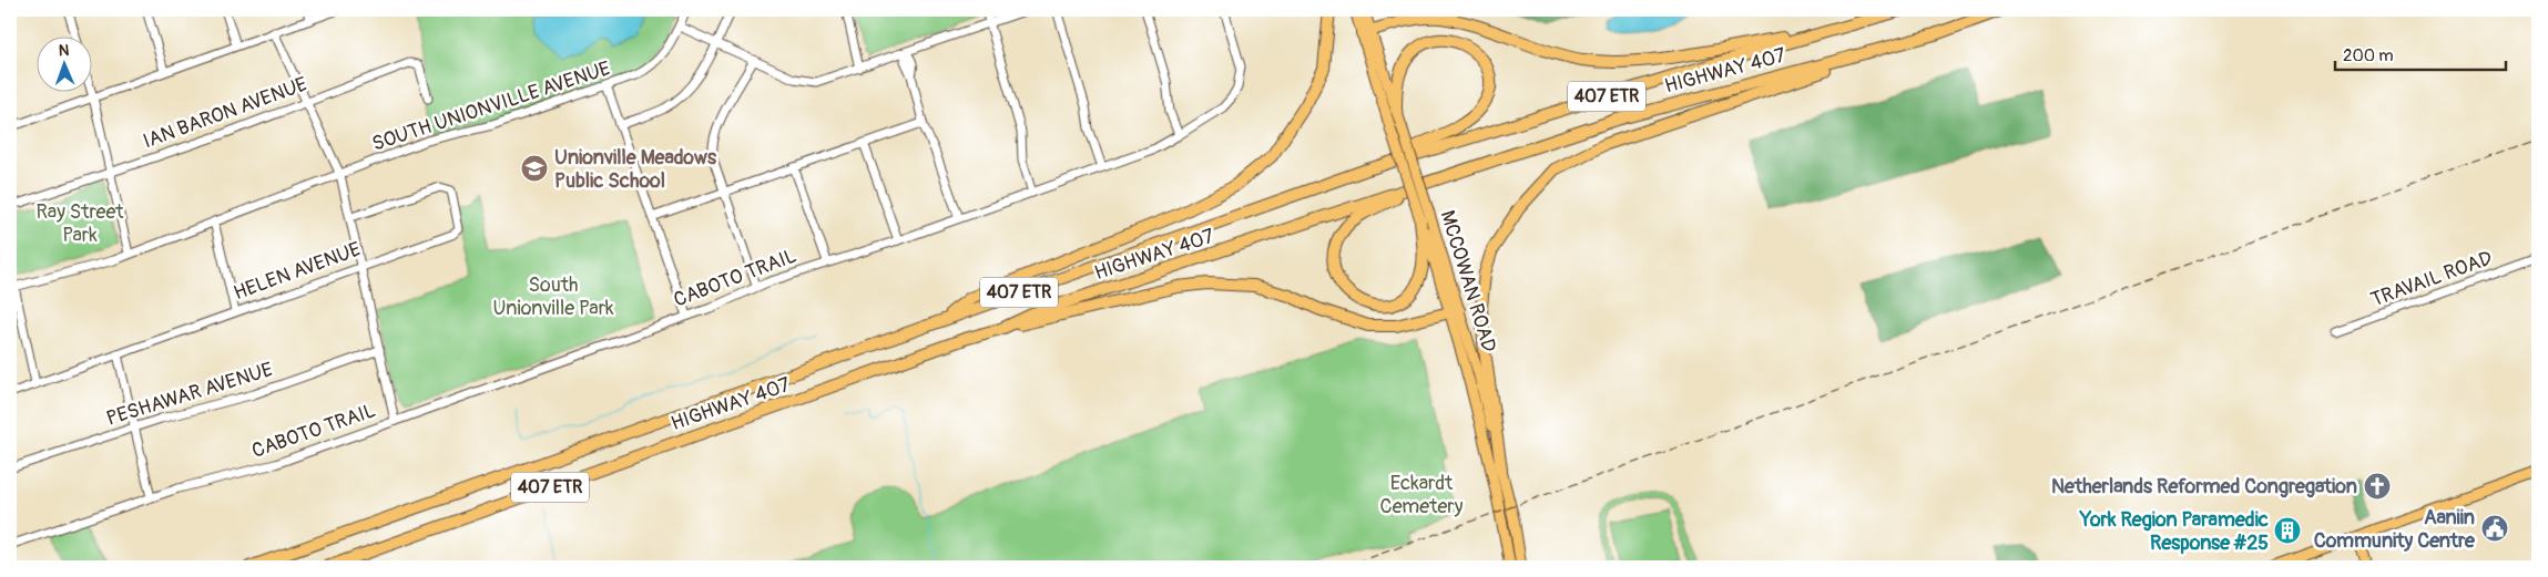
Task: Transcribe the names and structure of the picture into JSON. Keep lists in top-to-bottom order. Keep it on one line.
{"streets":{"highway":["HIGHWAY 407","407 ETR"],"main road":["MCCOWAN ROAD"],"street":["SOUTH UNIONVILLE AVENUE","IAN BARON AVENUE","HELEN AVENUE","CABOTO TRAIL","TRAVAIL ROAD","PESHAWAR AVENUE"]},"parks":["Ray Street Park","South Unionville Park","Eckardt Cemetery"],"places":{"school or university":["Unionville Meadows Public School"],"church":["Netherlands Reformed Congregation"],"public building":["Aaniin Community Centre"],"building":["York Region Paramedic Response #25"]},"scale_bar":"200 m","north":"top"}
